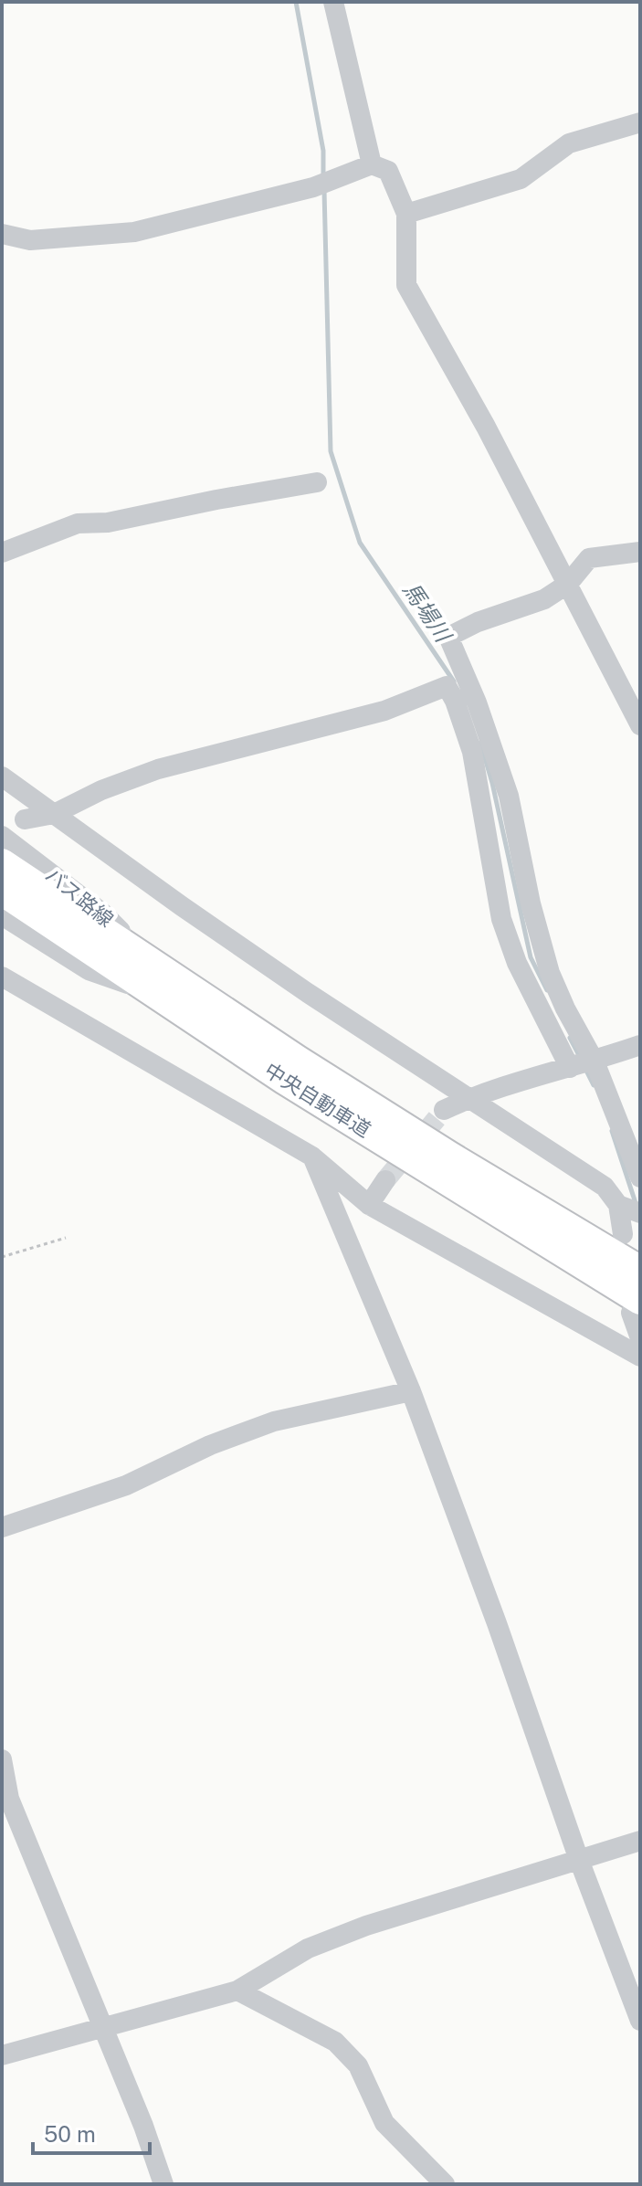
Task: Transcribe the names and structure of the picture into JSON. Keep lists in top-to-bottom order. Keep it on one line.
{"streets":{"highway":["中央自動車道"],"street":["バス路線"]},"crossings":[["バス路線","中央自動車道"]],"water":["馬場川"],"scale_bar":"50 m"}
